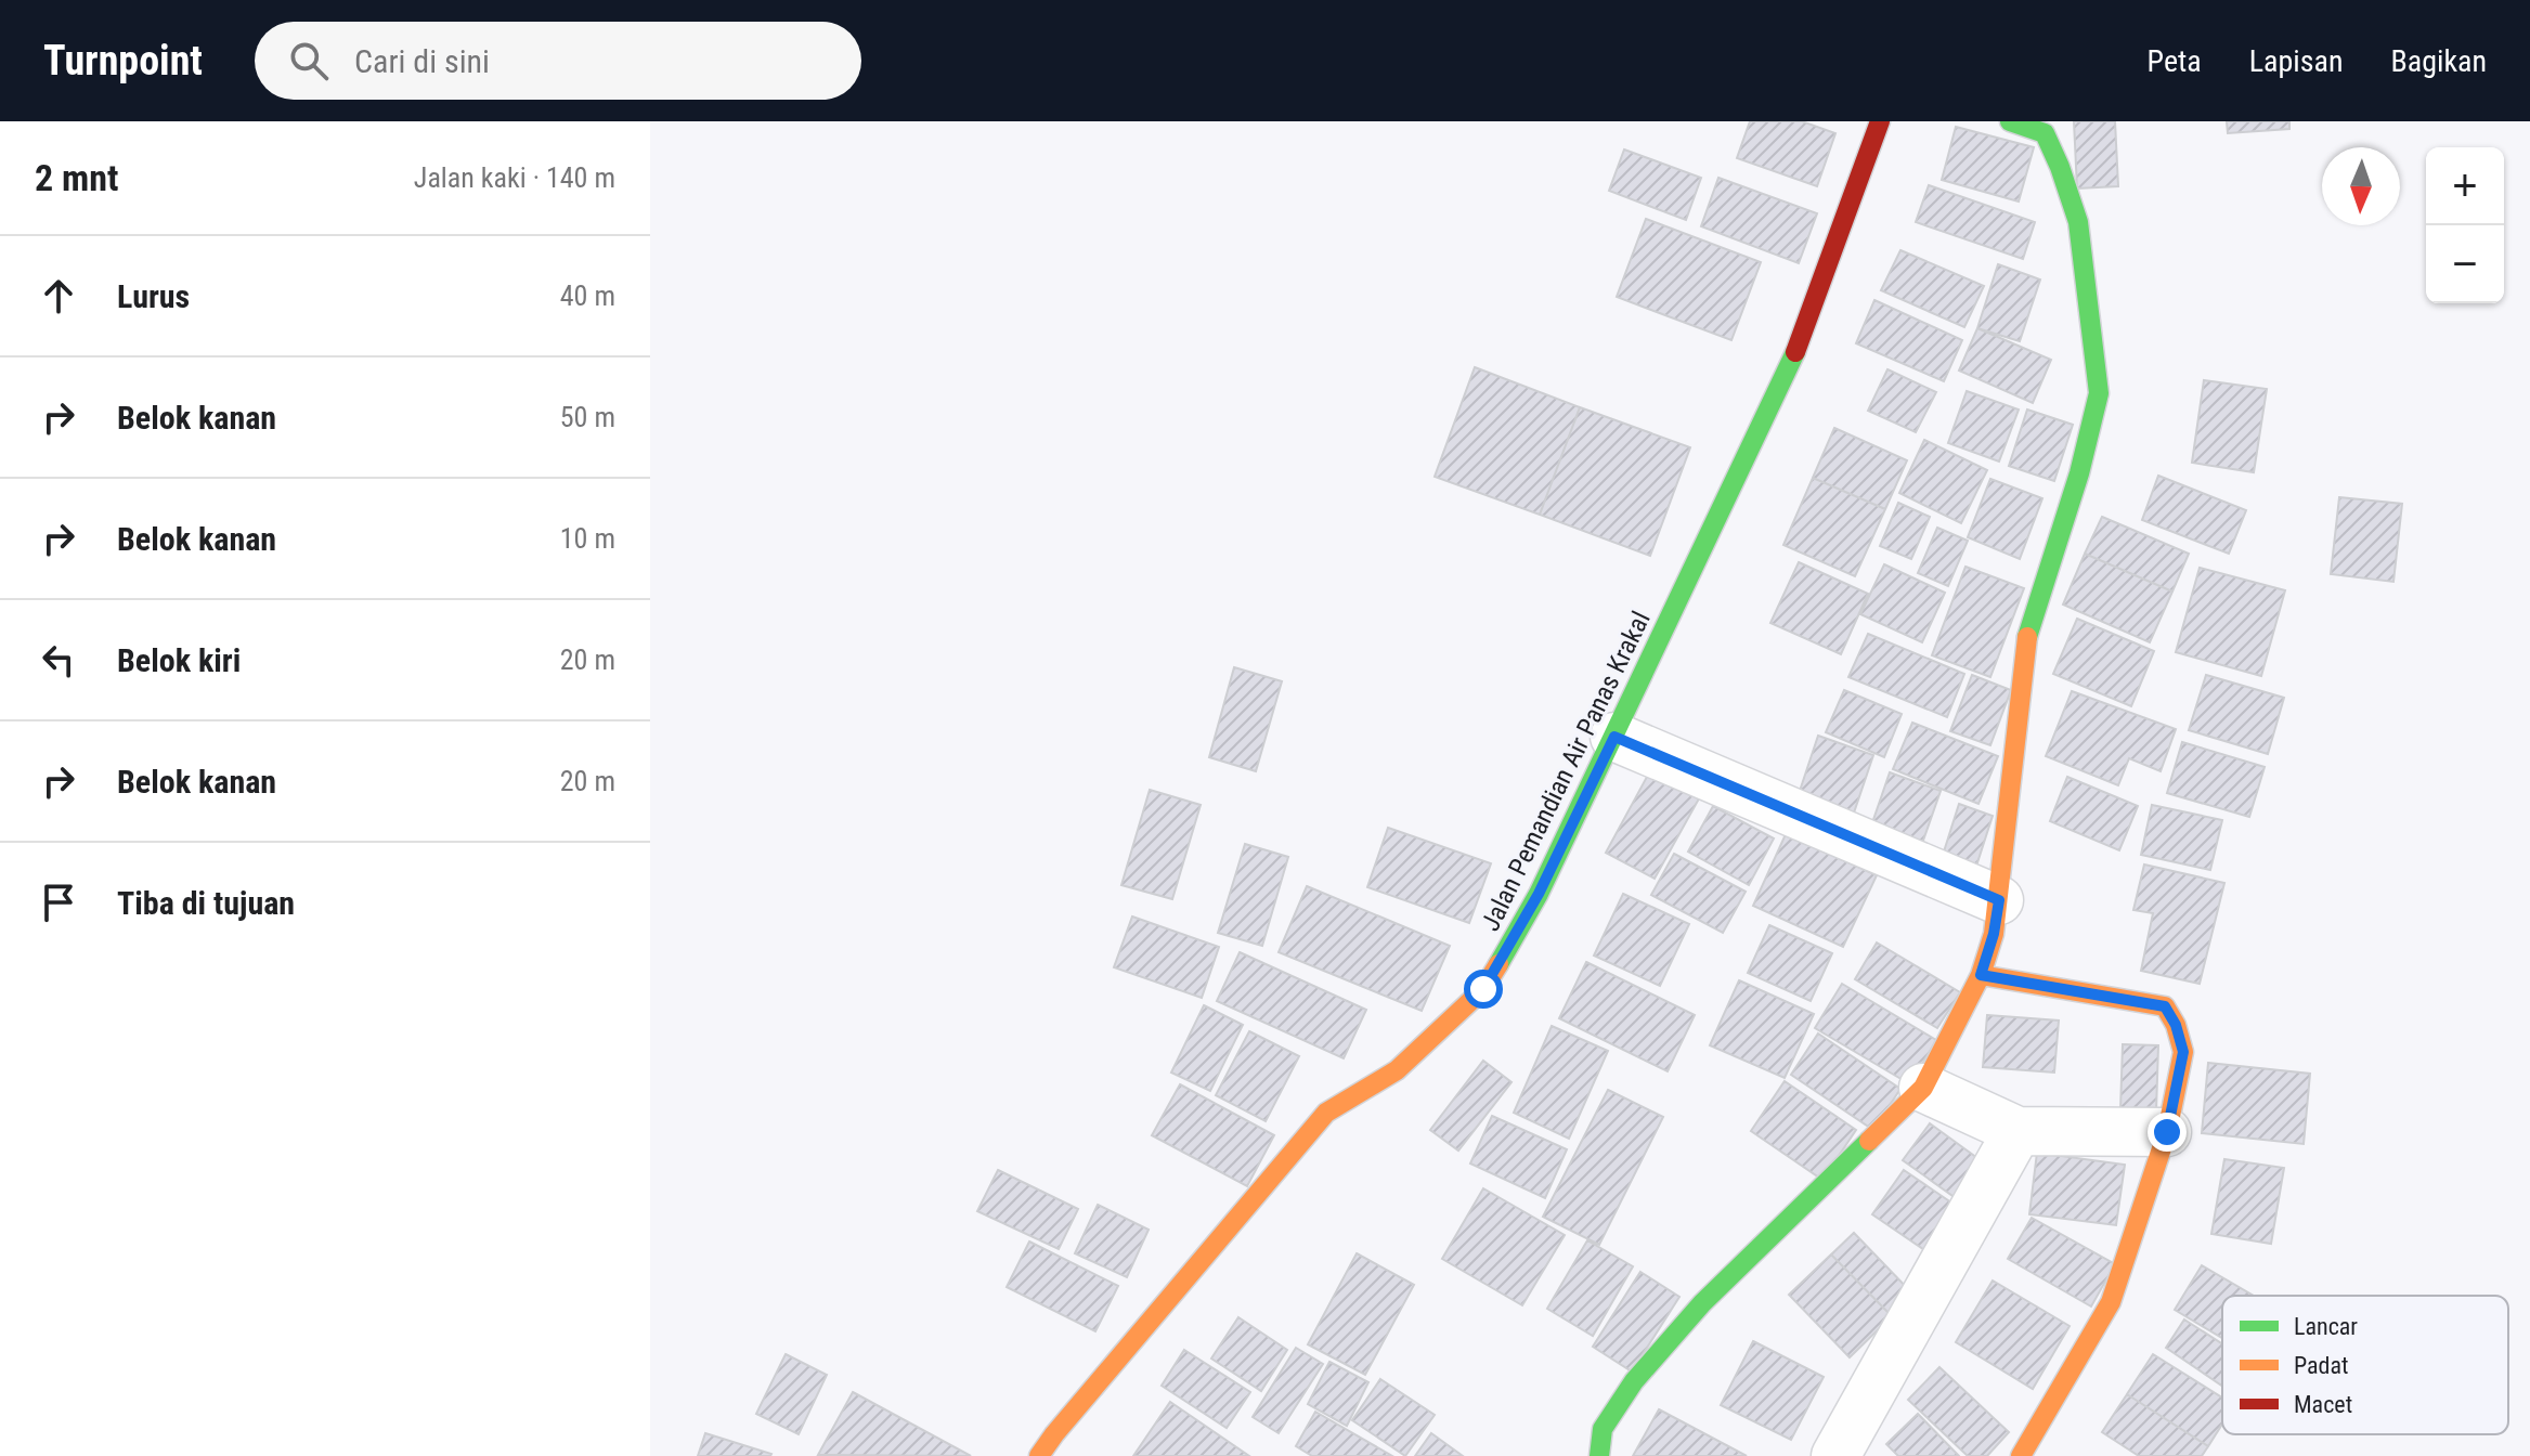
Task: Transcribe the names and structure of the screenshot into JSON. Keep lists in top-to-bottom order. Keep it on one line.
{"streets":{"street":["Jalan Pemandian Air Panas Krakal"]},"legend":["Lancar","Padat","Macet"],"north":"bottom","page":{"header":"Turnpoint","search":"Cari di sini","nav":["Peta","Lapisan","Bagikan"],"heading":["2 mnt","Jalan kaki · 140 m"],"map_buttons":["+","−"],"list":[["Lurus","40 m"],["Belok kanan","50 m"],["Belok kanan","10 m"],["Belok kiri","20 m"],["Belok kanan","20 m"],"Tiba di tujuan"]}}
